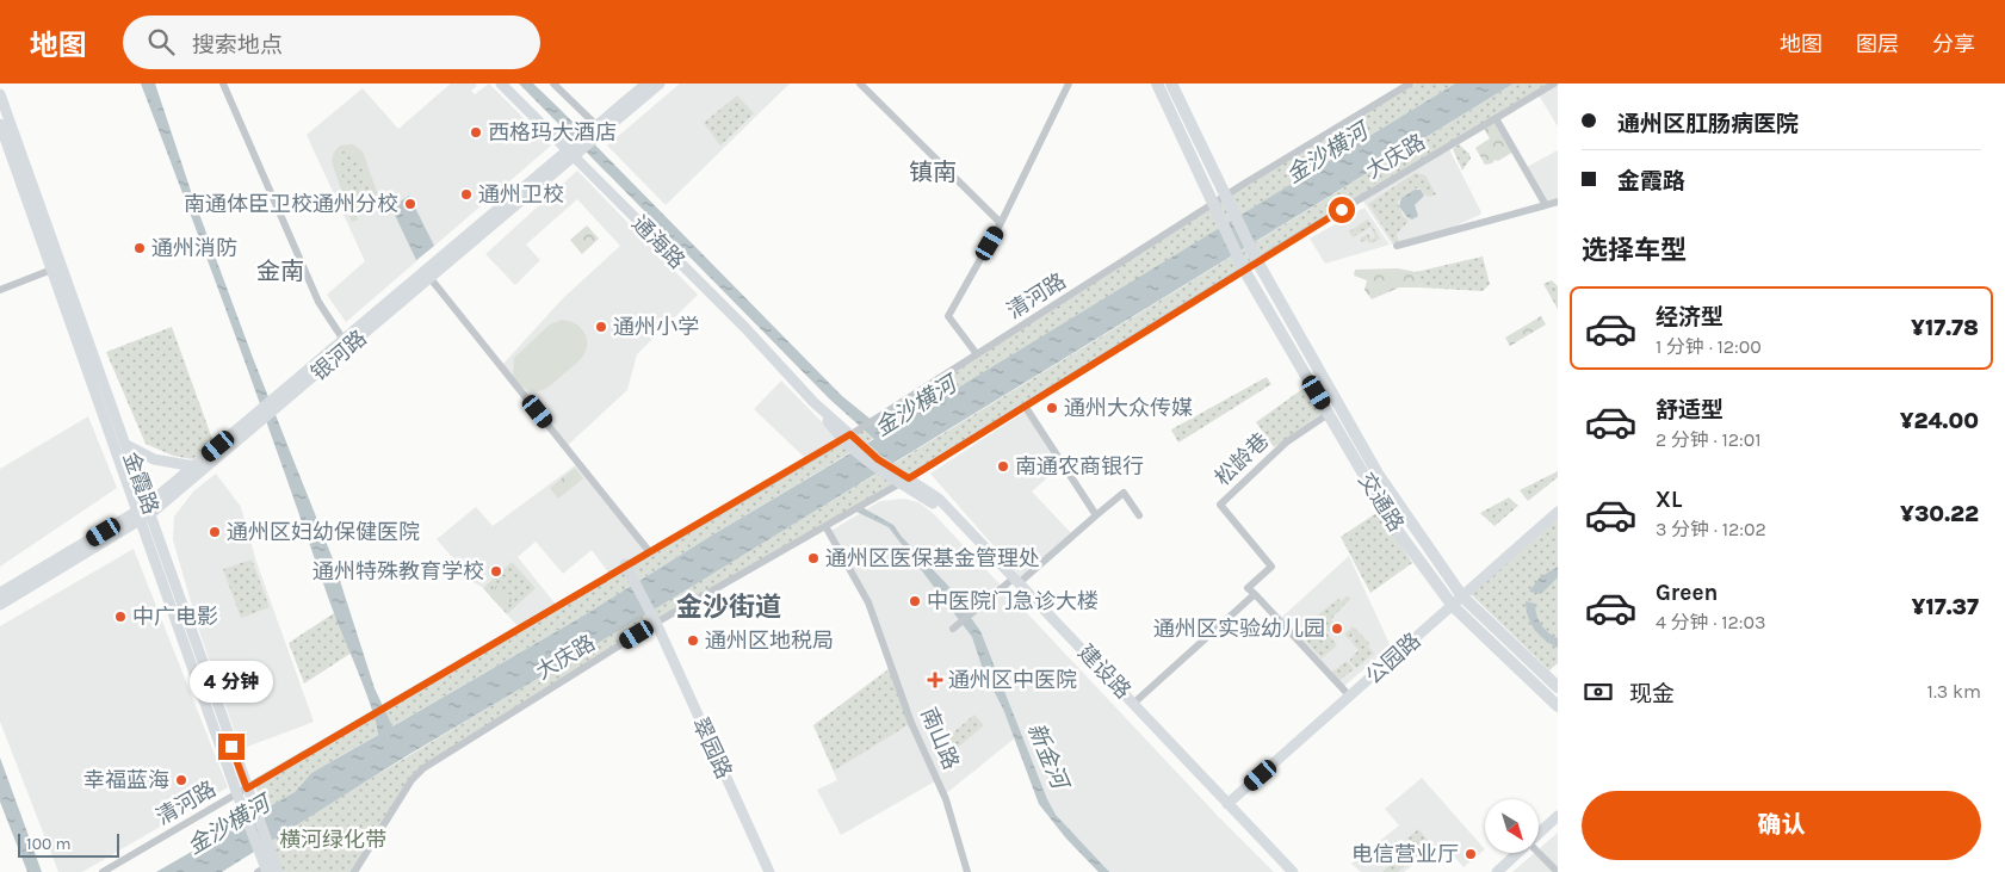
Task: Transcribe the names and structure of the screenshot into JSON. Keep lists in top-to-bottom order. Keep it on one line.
{"streets":{"main road":["通海路","银河路","金霞路","交通路","公园路","建设路","翠园路"],"street":["大庆路","清河路","松龄巷","南山路"]},"crossings":[["大庆路","通海路"],["大庆路","交通路"],["大庆路","建设路"],["大庆路","南山路"],["大庆路","翠园路"],["通海路","清河路"],["通海路","银河路"],["通海路","建设路"],["清河路","金霞路"],["清河路","交通路"],["清河路","翠园路"],["银河路","金霞路"],["松龄巷","交通路"],["松龄巷","建设路"],["交通路","公园路"],["公园路","建设路"]],"districts":["镇南","金南","金沙街道"],"water":["金沙横河","新金河"],"parks":["横河绿化带"],"places":{"other":["西格玛大酒店","通州卫校","南通体臣卫校通州分校","通州消防","通州小学","通州大众传媒","南通农商银行","通州区妇幼保健医院","通州区医保基金管理处","通州特殊教育学校","中医院门急诊大楼","中广电影","通州区实验幼儿园","通州区地税局","幸福蓝海","电信营业厅"],"health":["通州区中医院"]},"scale_bar":"100 m","north":"bottom right","page":{"header":"地图","search":"搜索地点","nav":["地图","图层","分享"],"banner":["通州区肛肠病医院","金霞路"],"heading":"选择车型","list":[{"name":"经济型","note":"1 分钟 · 12:00","value":"¥17.78"},{"name":"舒适型","note":"2 分钟 · 12:01","value":"¥24.00"},{"name":"XL","note":"3 分钟 · 12:02","value":"¥30.22"},{"name":"Green","note":"4 分钟 · 12:03","value":"¥17.37"}],"pay":["现金","1.3 km"],"bubble":"4 分钟","buttons":"确认","scale":"100 m"}}
